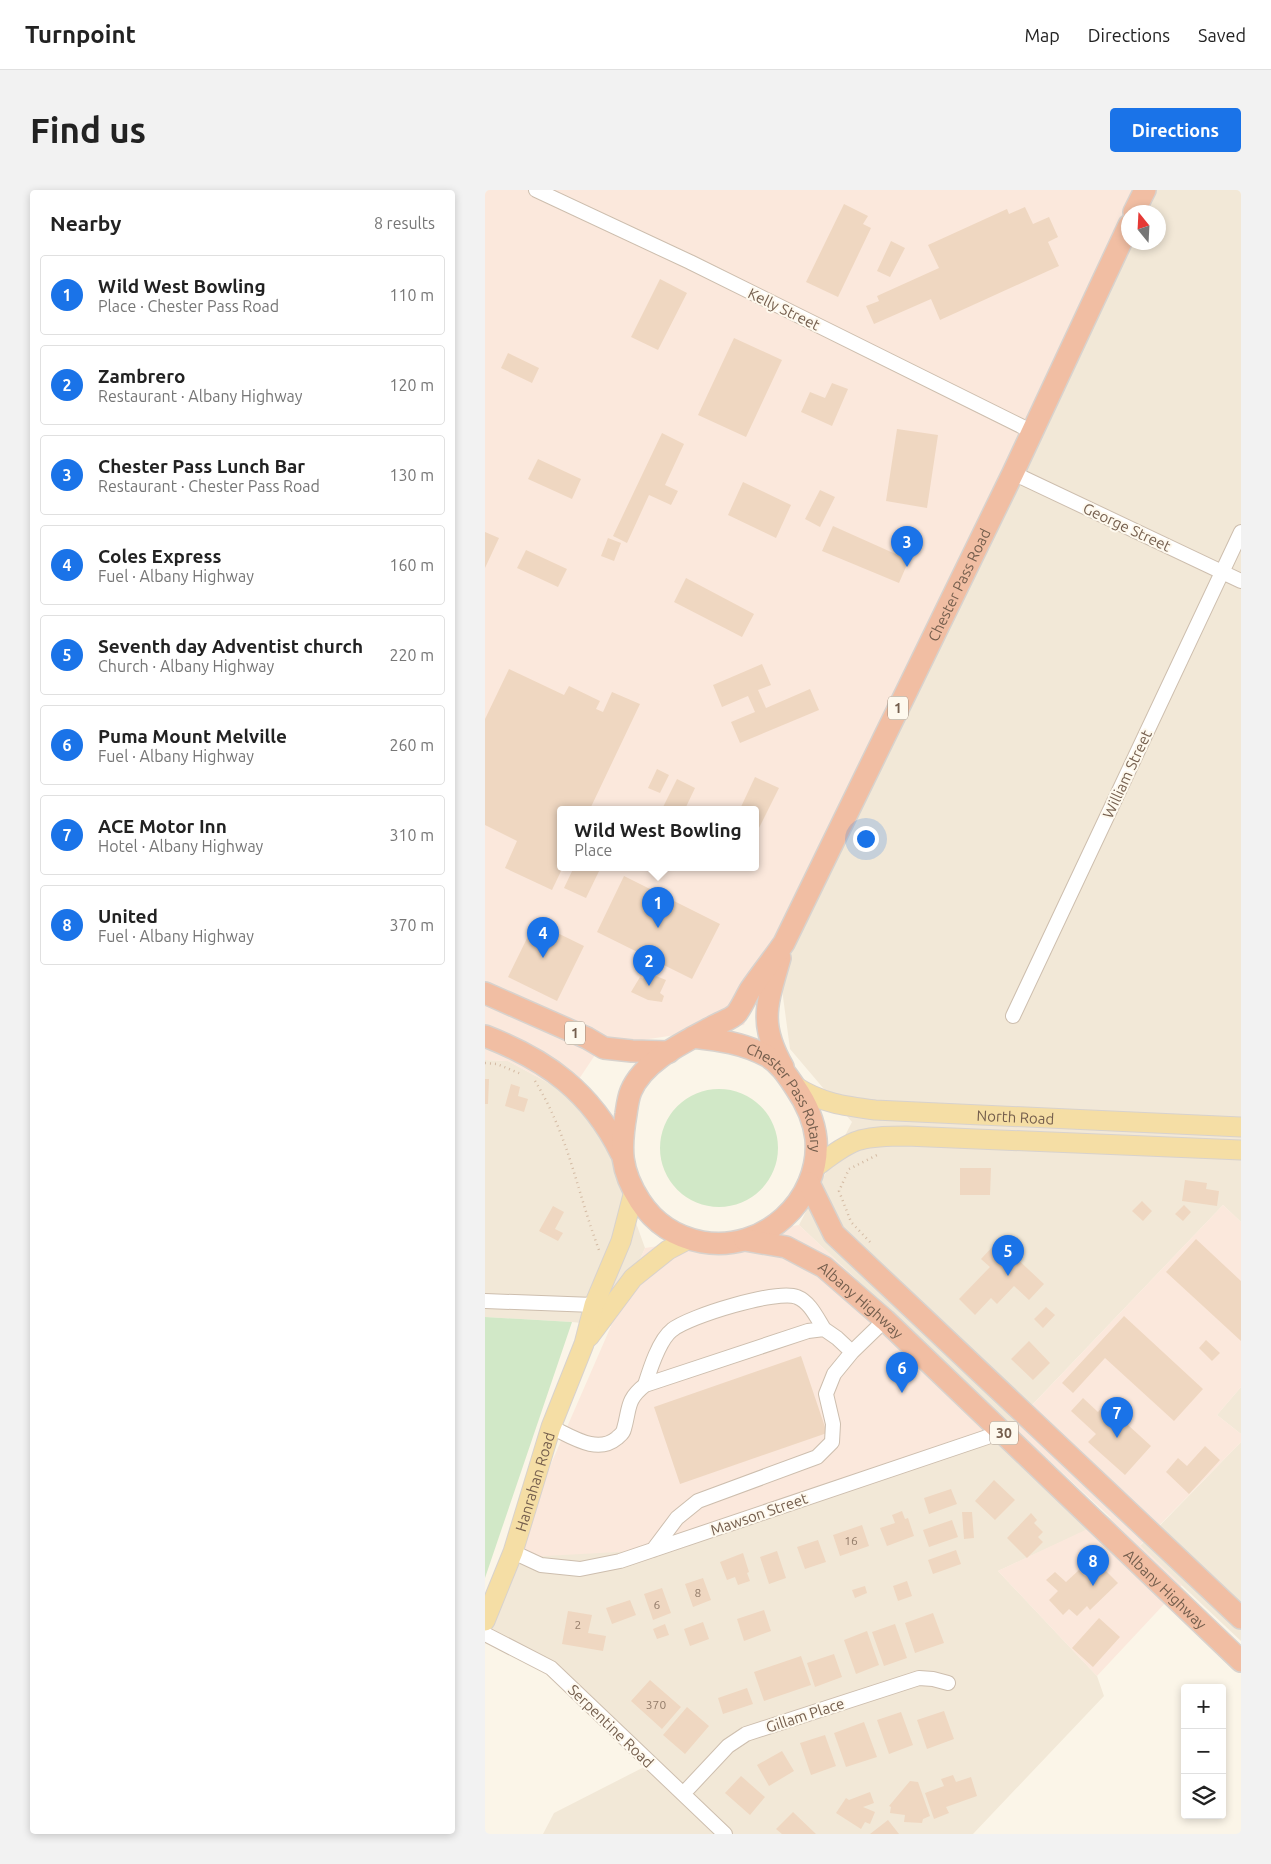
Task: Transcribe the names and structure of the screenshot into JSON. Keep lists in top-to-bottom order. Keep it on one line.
{"streets":{"highway":["Chester Pass Road","1","Chester Pass Rotary","Albany Highway","30"],"main road":["North Road","Hanrahan Road"],"street":["Kelly Street","George Street","William Street","Mawson Street","Gillam Place","Serpentine Road"]},"crossings":[["Kelly Street","Chester Pass Road"],["George Street","Chester Pass Road"],["George Street","William Street"],["Chester Pass Road","Chester Pass Rotary"],["Chester Pass Road","North Road"],["1","Chester Pass Rotary"],["Chester Pass Rotary","North Road"],["Chester Pass Rotary","Albany Highway"],["Chester Pass Rotary","Hanrahan Road"],["North Road","Albany Highway"],["Albany Highway","Mawson Street"],["Hanrahan Road","Mawson Street"],["Gillam Place","Serpentine Road"]],"house_numbers":["16","8","6","2","370"],"north":"top","page":{"header":"Turnpoint","nav":["Map","Directions","Saved"],"buttons":"Directions","title":"Find us","heading":["Nearby","8 results"],"list":[{"mark":"1","name":"Wild West Bowling","note":"Place · Chester Pass Road","value":"110 m"},{"mark":"2","name":"Zambrero","note":"Restaurant · Albany Highway","value":"120 m"},{"mark":"3","name":"Chester Pass Lunch Bar","note":"Restaurant · Chester Pass Road","value":"130 m"},{"mark":"4","name":"Coles Express","note":"Fuel · Albany Highway","value":"160 m"},{"mark":"5","name":"Seventh day Adventist church","note":"Church · Albany Highway","value":"220 m"},{"mark":"6","name":"Puma Mount Melville","note":"Fuel · Albany Highway","value":"260 m"},{"mark":"7","name":"ACE Motor Inn","note":"Hotel · Albany Highway","value":"310 m"},{"mark":"8","name":"United","note":"Fuel · Albany Highway","value":"370 m"}],"pins":["3","1","4","2","5","6","7","8"],"popup":["Wild West Bowling","Place"],"map_buttons":["+","−"]}}
